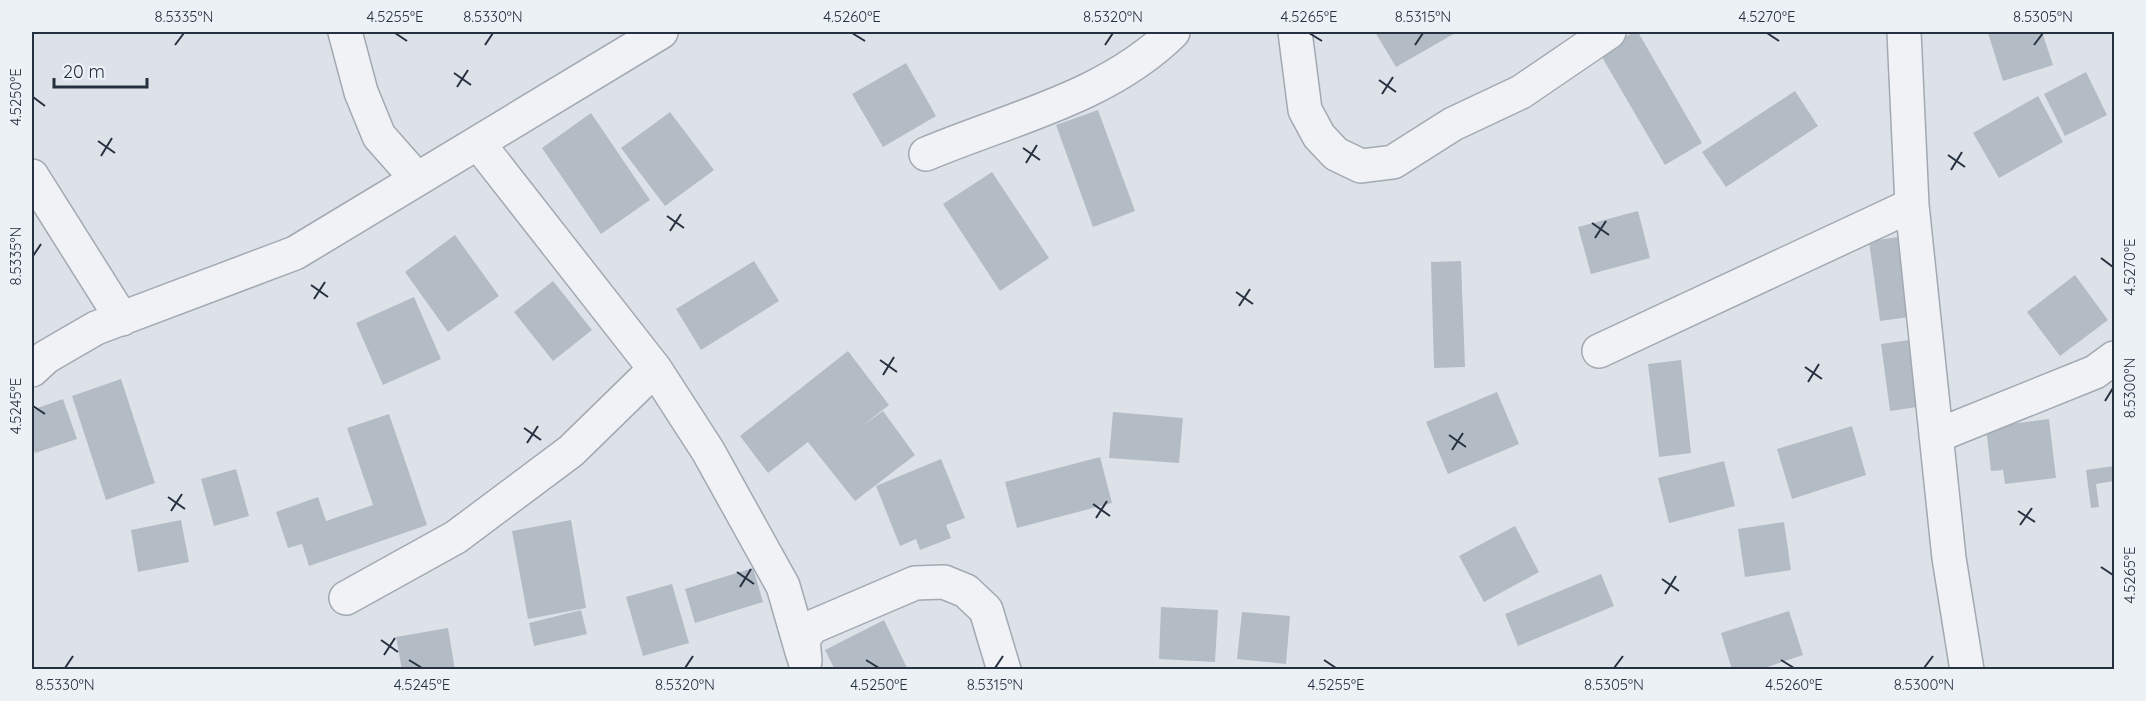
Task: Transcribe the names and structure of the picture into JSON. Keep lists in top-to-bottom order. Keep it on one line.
{"scale_bar":"20 m","coordinates":["8.5335°N","4.5255°E","8.5330°N","4.5260°E","8.5320°N","4.5265°E","8.5315°N","4.5270°E","8.5305°N","4.5250°E","8.5300°N","4.5245°E"]}
